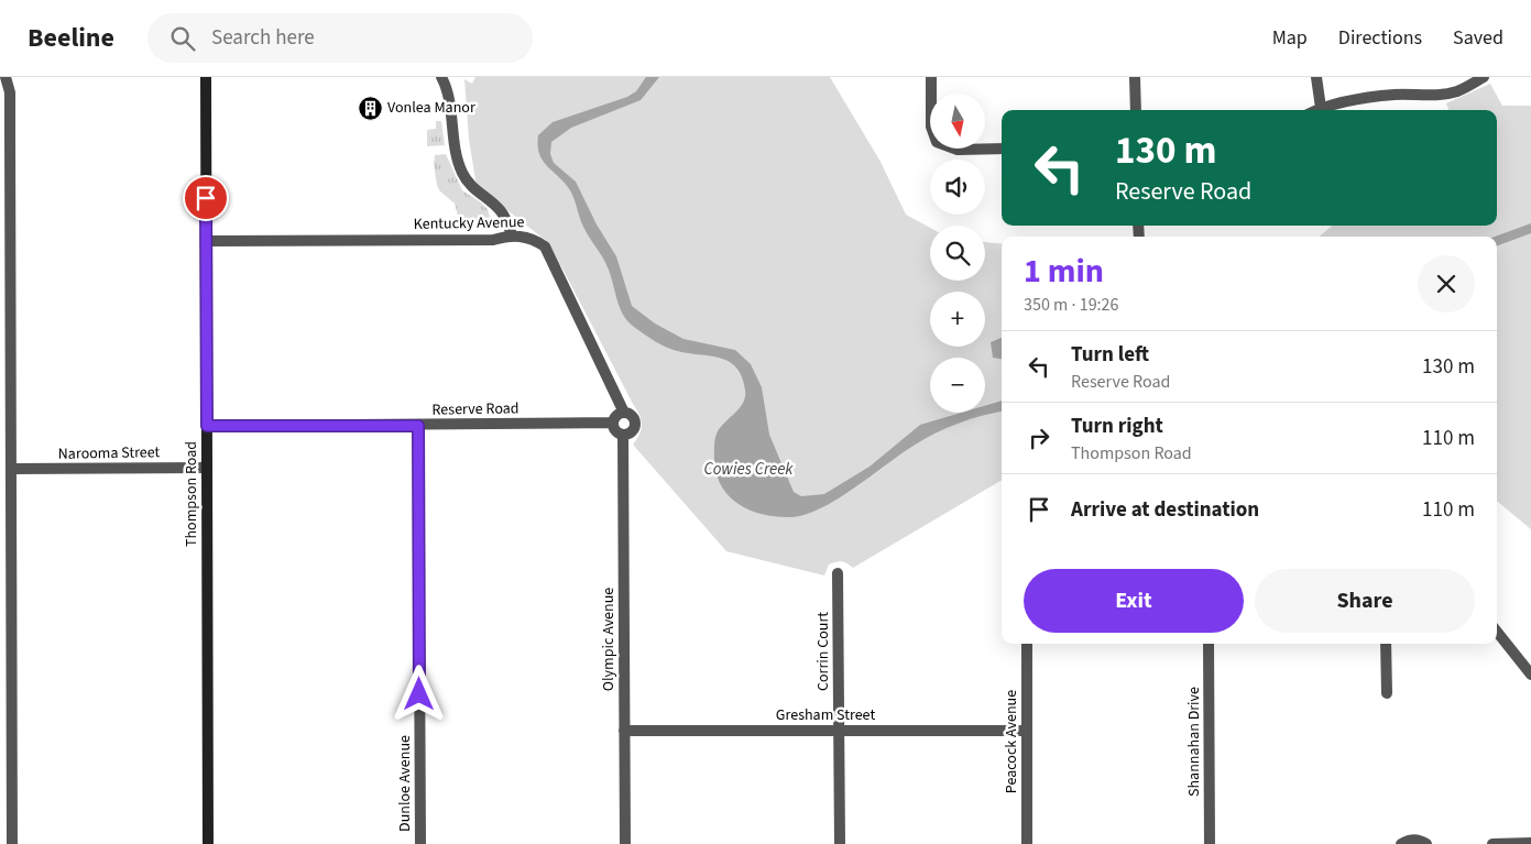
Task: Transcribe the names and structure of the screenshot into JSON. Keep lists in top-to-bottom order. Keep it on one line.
{"streets":{"main road":["Thompson Road"],"street":["Kentucky Avenue","Reserve Road","Narooma Street","Olympic Avenue","Corrin Court","Gresham Street","Peacock Avenue","Shannahan Drive","Dunloe Avenue"]},"crossings":[["Kentucky Avenue","Reserve Road"],["Kentucky Avenue","Thompson Road"],["Kentucky Avenue","Olympic Avenue"],["Reserve Road","Thompson Road"],["Reserve Road","Olympic Avenue"],["Reserve Road","Dunloe Avenue"],["Narooma Street","Thompson Road"],["Olympic Avenue","Gresham Street"],["Corrin Court","Gresham Street"],["Gresham Street","Peacock Avenue"]],"water":["Cowies Creek"],"places":{"building":["Vonlea Manor"]},"north":"bottom","page":{"header":"Beeline","search":"Search here","nav":["Map","Directions","Saved"],"map_buttons":["+","−"],"turn":["130 m","Reserve Road"],"heading":["1 min","350 m · 19:26"],"list":[{"name":"Turn left","note":"Reserve Road","value":"130 m"},{"name":"Turn right","note":"Thompson Road","value":"110 m"},{"name":"Arrive at destination","value":"110 m"}],"buttons":["Exit","Share"]}}
